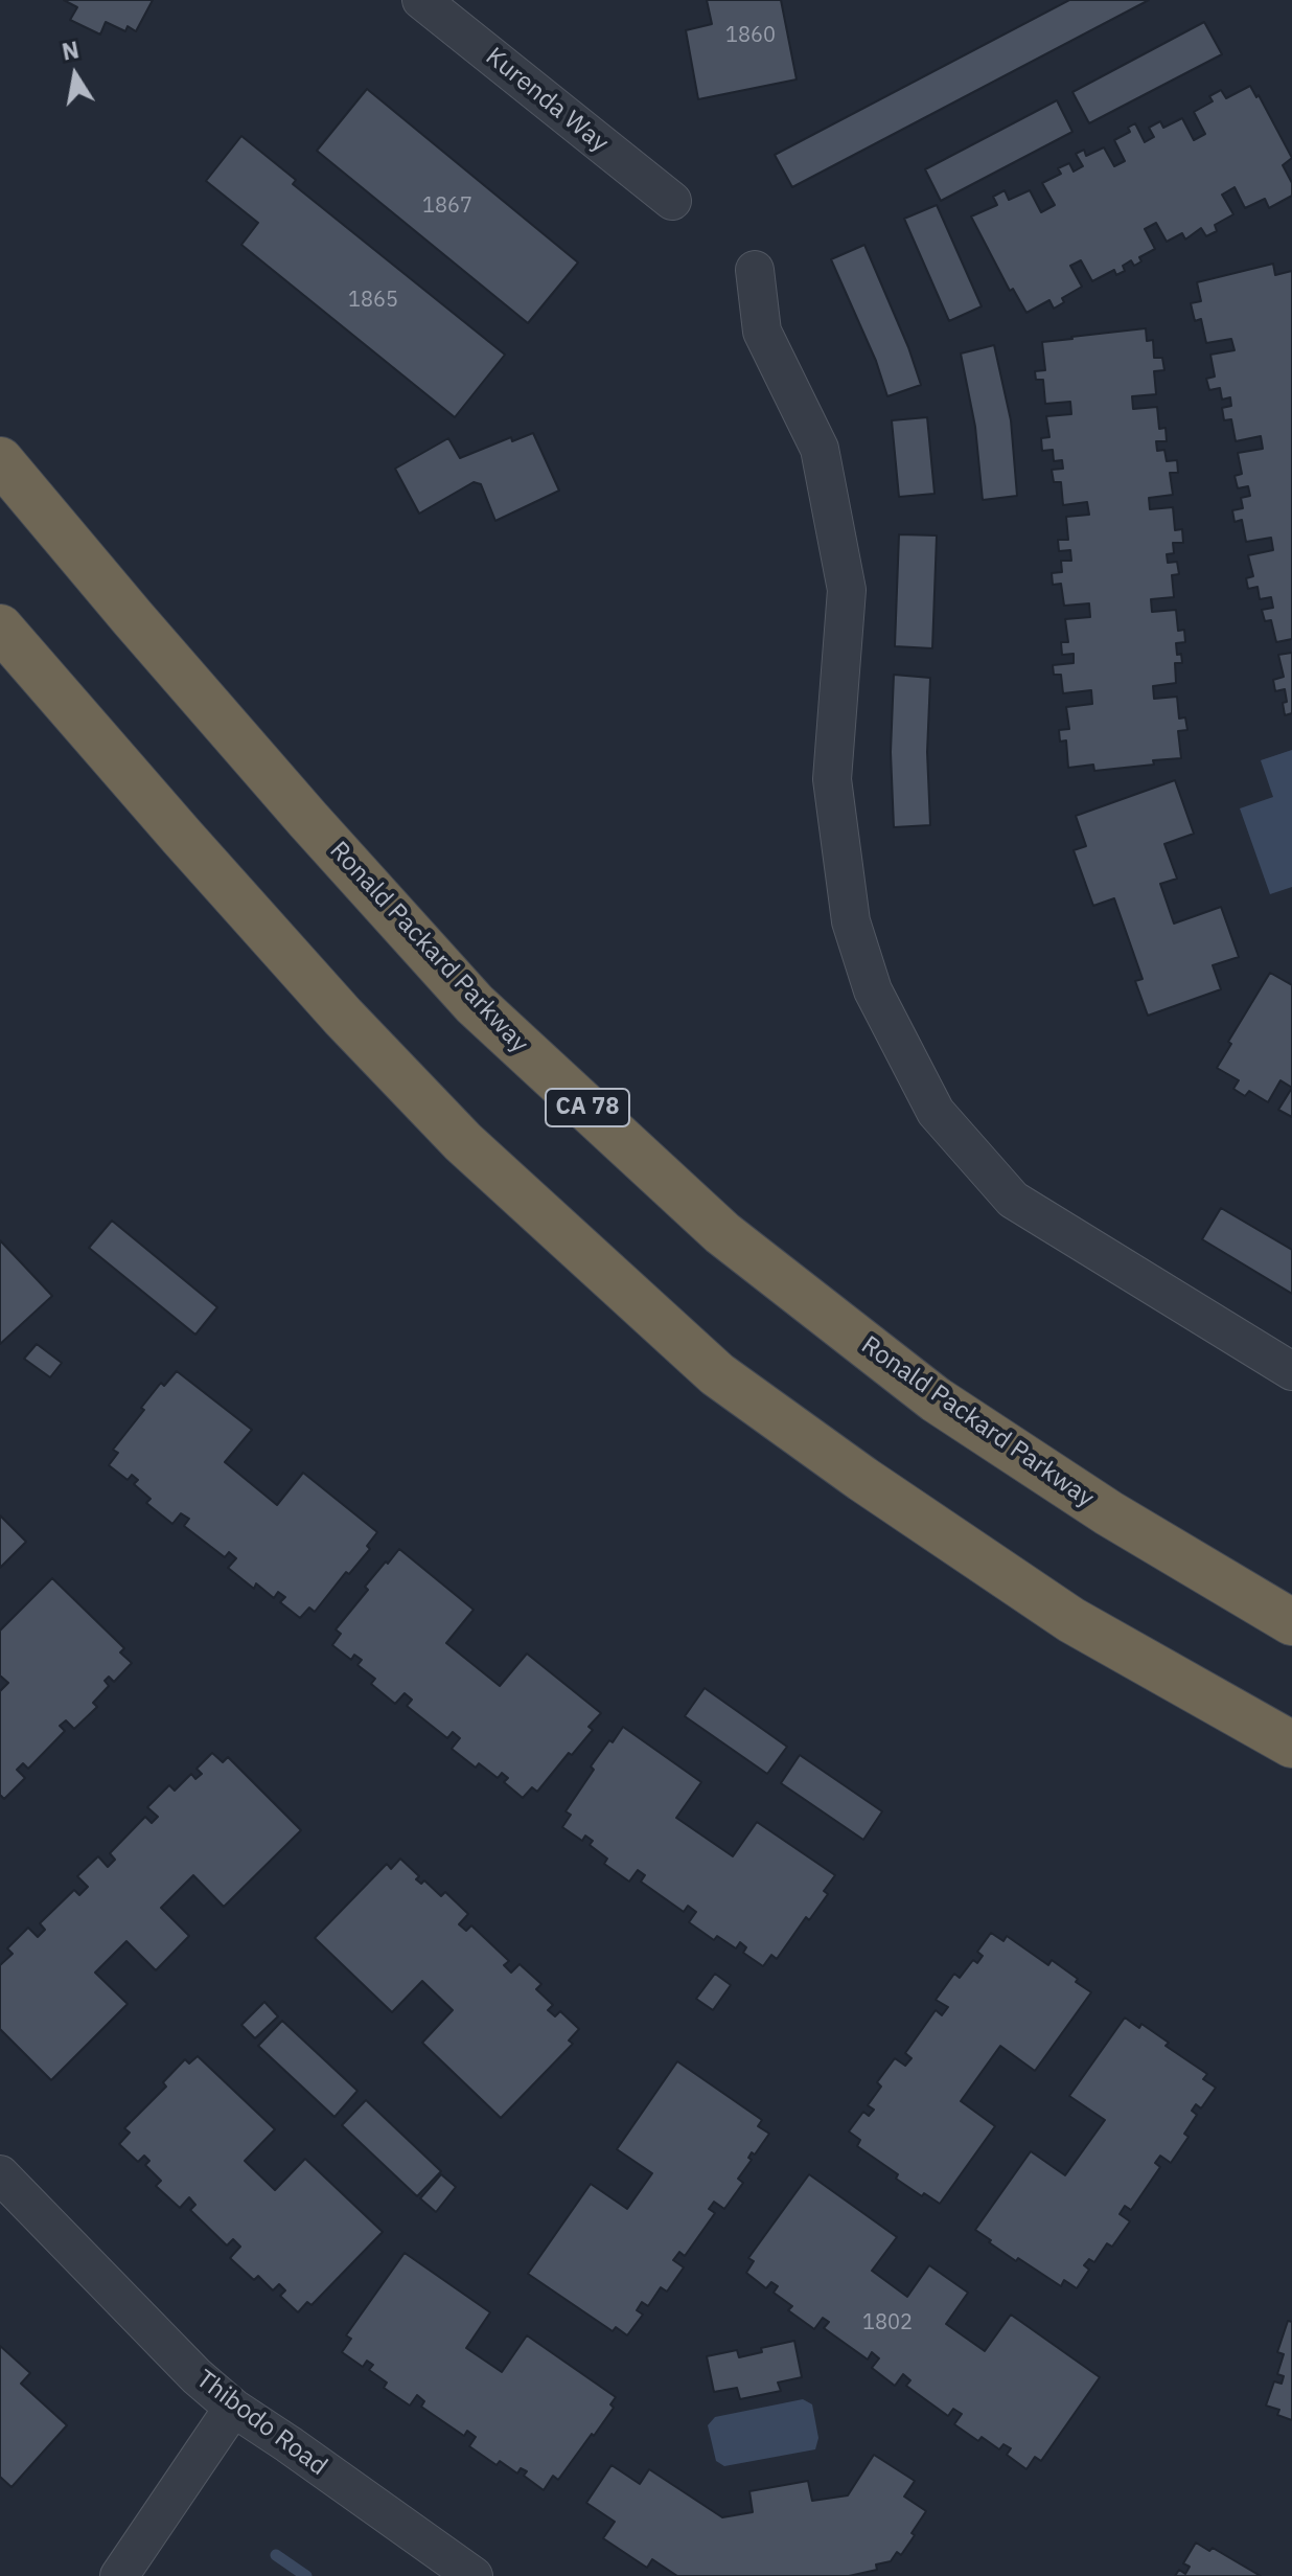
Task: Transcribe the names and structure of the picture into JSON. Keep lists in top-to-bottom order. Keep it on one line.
{"streets":{"highway":["Ronald Packard Parkway","CA 78"],"street":["Kurenda Way","Thibodo Road"]},"house_numbers":["1860","1867","1865","1802"],"north":"top"}
